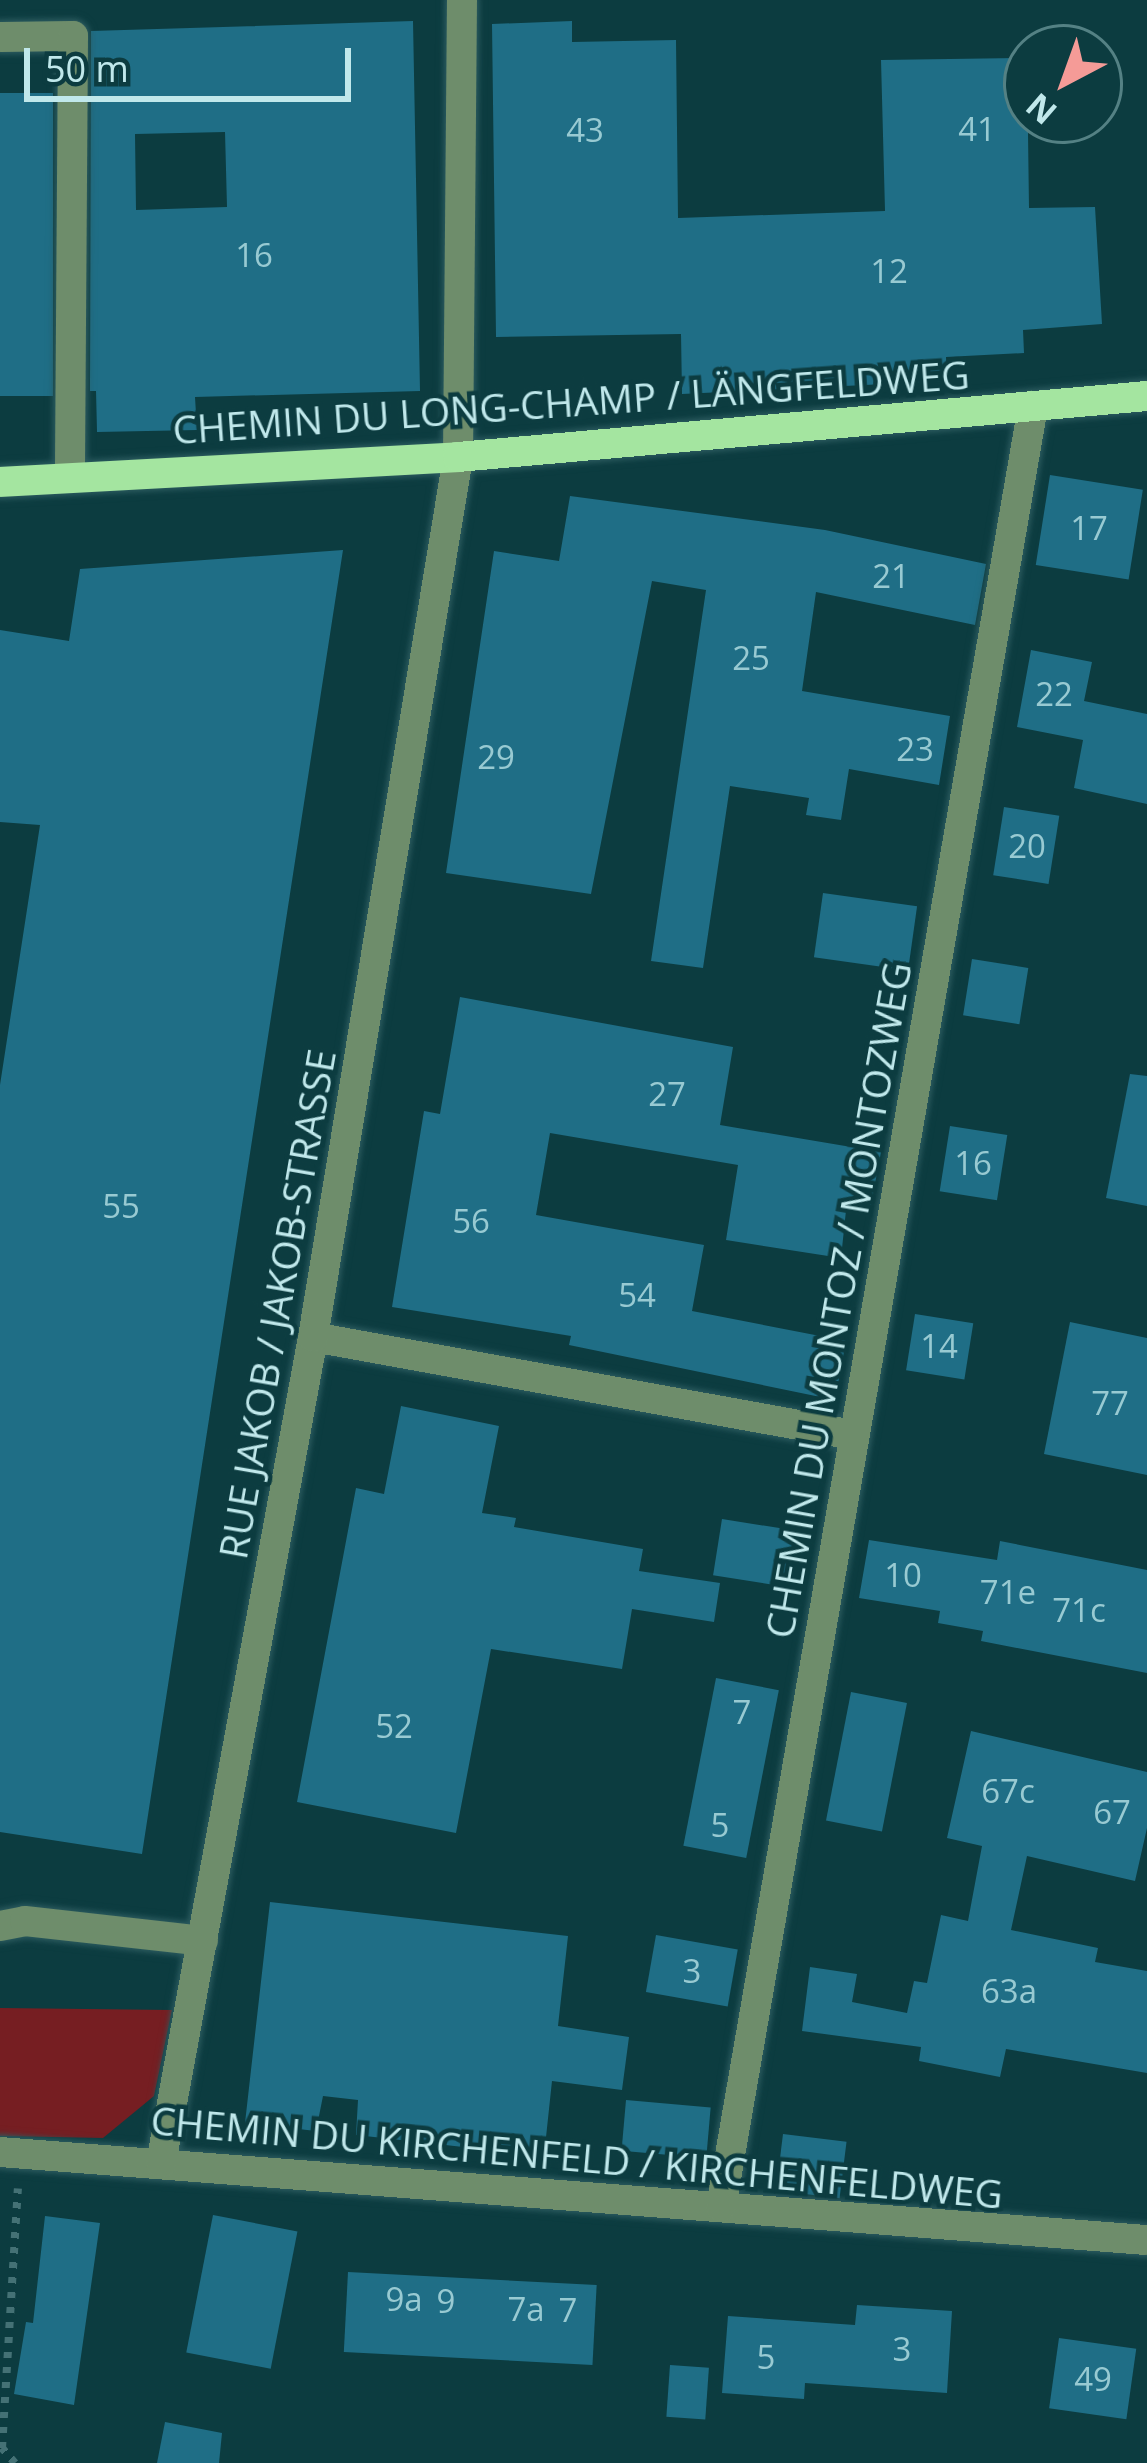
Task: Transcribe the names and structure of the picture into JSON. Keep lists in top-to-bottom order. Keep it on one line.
{"streets":{"main road":["CHEMIN DU LONG-CHAMP / LÄNGFELDWEG"],"street":["CHEMIN DU MONTOZ / MONTOZWEG","RUE JAKOB / JAKOB-STRASSE","CHEMIN DU KIRCHENFELD / KIRCHENFELDWEG"]},"crossings":[["CHEMIN DU LONG-CHAMP / LÄNGFELDWEG","CHEMIN DU MONTOZ / MONTOZWEG"],["CHEMIN DU LONG-CHAMP / LÄNGFELDWEG","RUE JAKOB / JAKOB-STRASSE"],["CHEMIN DU MONTOZ / MONTOZWEG","CHEMIN DU KIRCHENFELD / KIRCHENFELDWEG"],["RUE JAKOB / JAKOB-STRASSE","CHEMIN DU KIRCHENFELD / KIRCHENFELDWEG"]],"house_numbers":["41","43","16","12","17","21","25","22","23","29","20","27","16","55","56","54","14","77","10","71e","71c","7","52","67c","67","5","3","63a","9a","9","7a","7","3","5","49"],"scale_bar":"50 m","north":"bottom left"}
